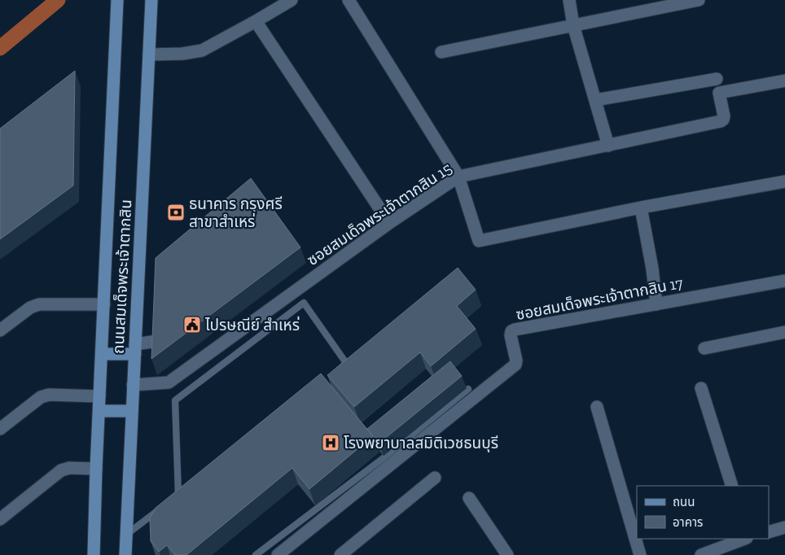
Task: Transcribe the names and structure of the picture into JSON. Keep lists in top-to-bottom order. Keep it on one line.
{"streets":{"main road":["ถนนสมเด็จพระเจ้าตากสิน"],"street":["ซอยสมเด็จพระเจ้าตากสิน 15","ซอยสมเด็จพระเจ้าตากสิน 17"]},"crossings":[["ซอยสมเด็จพระเจ้าตากสิน 15","ถนนสมเด็จพระเจ้าตากสิน"]],"places":{"bank":["ธนาคาร กรุงศรี สาขาสำเหร่"],"public building":["ไปรษณีย์ สำเหร่"],"hospital":["โรงพยาบาลสมิติเวชธนบุรี"]},"legend":["ถนน","อาคาร"]}
